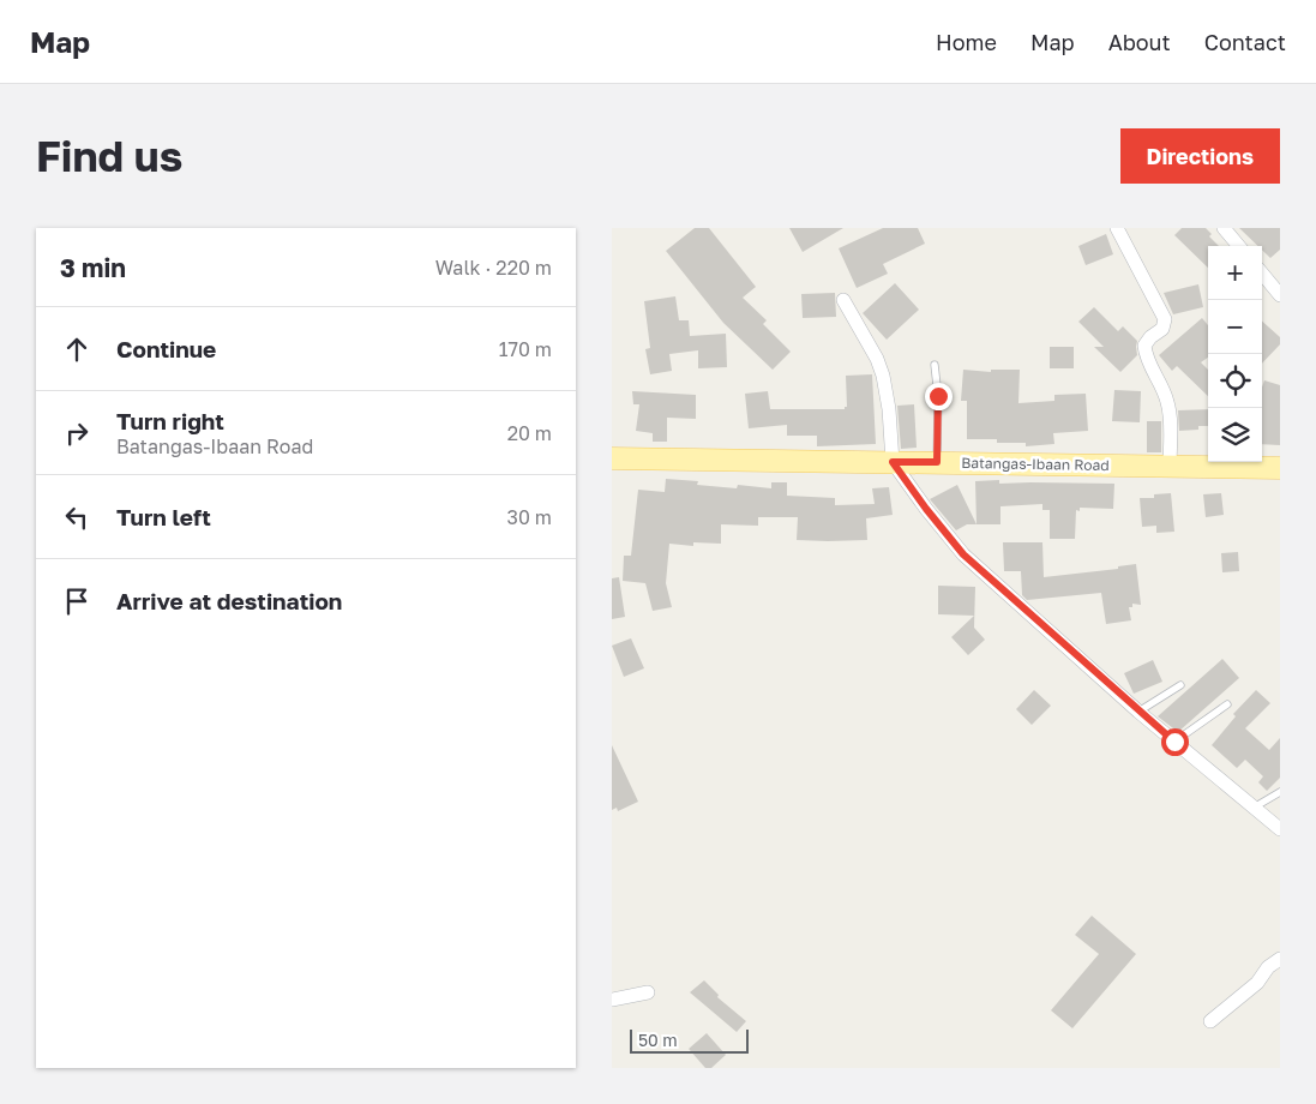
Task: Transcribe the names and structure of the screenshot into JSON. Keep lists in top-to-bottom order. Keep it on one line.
{"streets":{"main road":["Batangas-Ibaan Road"]},"scale_bar":"50 m","page":{"header":"Map","nav":["Home","Map","About","Contact"],"buttons":"Directions","title":"Find us","heading":["3 min","Walk · 220 m"],"map_buttons":["+","−"],"list":[["Continue","170 m"],["Turn right","Batangas-Ibaan Road","20 m"],["Turn left","30 m"],"Arrive at destination"],"scale":"50 m"}}
